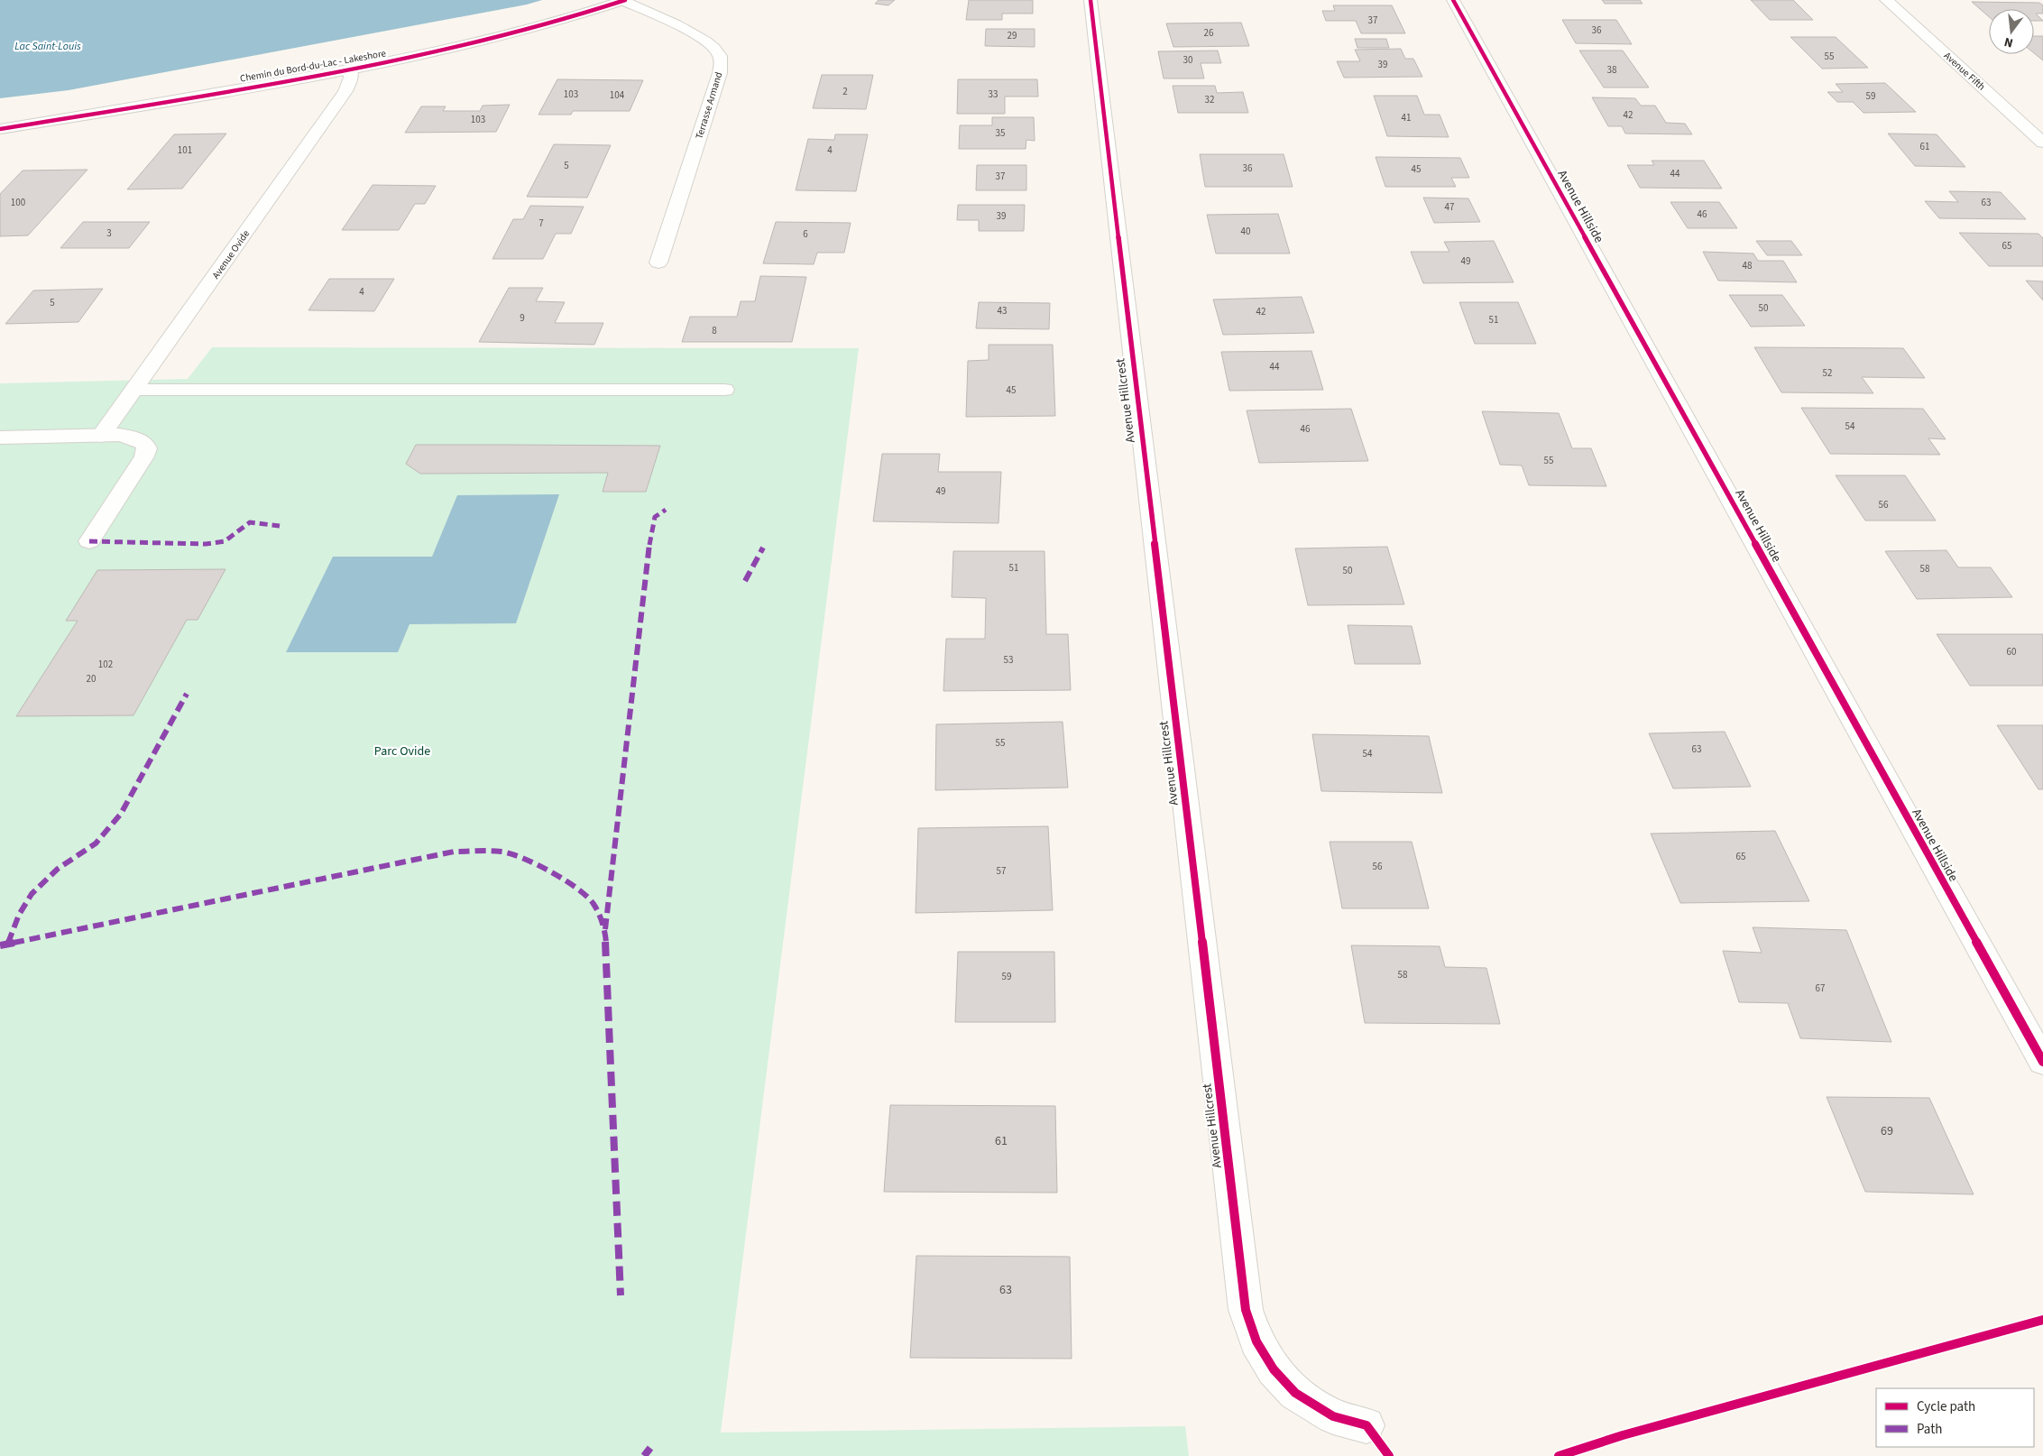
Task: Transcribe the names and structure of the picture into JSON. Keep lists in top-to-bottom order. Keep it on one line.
{"streets":{"street":["Chemin du Bord-du-Lac - Lakeshore","Avenue Fifth","Terrasse Armand","Avenue Hillside","Avenue Ovide","Avenue Hillcrest"]},"crossings":[["Chemin du Bord-du-Lac - Lakeshore","Terrasse Armand"],["Chemin du Bord-du-Lac - Lakeshore","Avenue Ovide"]],"water":["Lac Saint-Louis"],"parks":["Parc Ovide"],"house_numbers":["37","36","26","29","55","30","39","38","2","103","33","104","59","32","42","41","103","35","61","101","4","5","36","45","44","37","100","63","47","46","39","7","40","3","6","65","49","48","4","5","50","43","42","9","51","8","44","52","45","54","46","55","49","56","51","58","50","60","53","102","20","55","63","54","65","56","57","58","59","67","69","61","63"],"legend":["Cycle path","Path"],"north":"bottom"}
